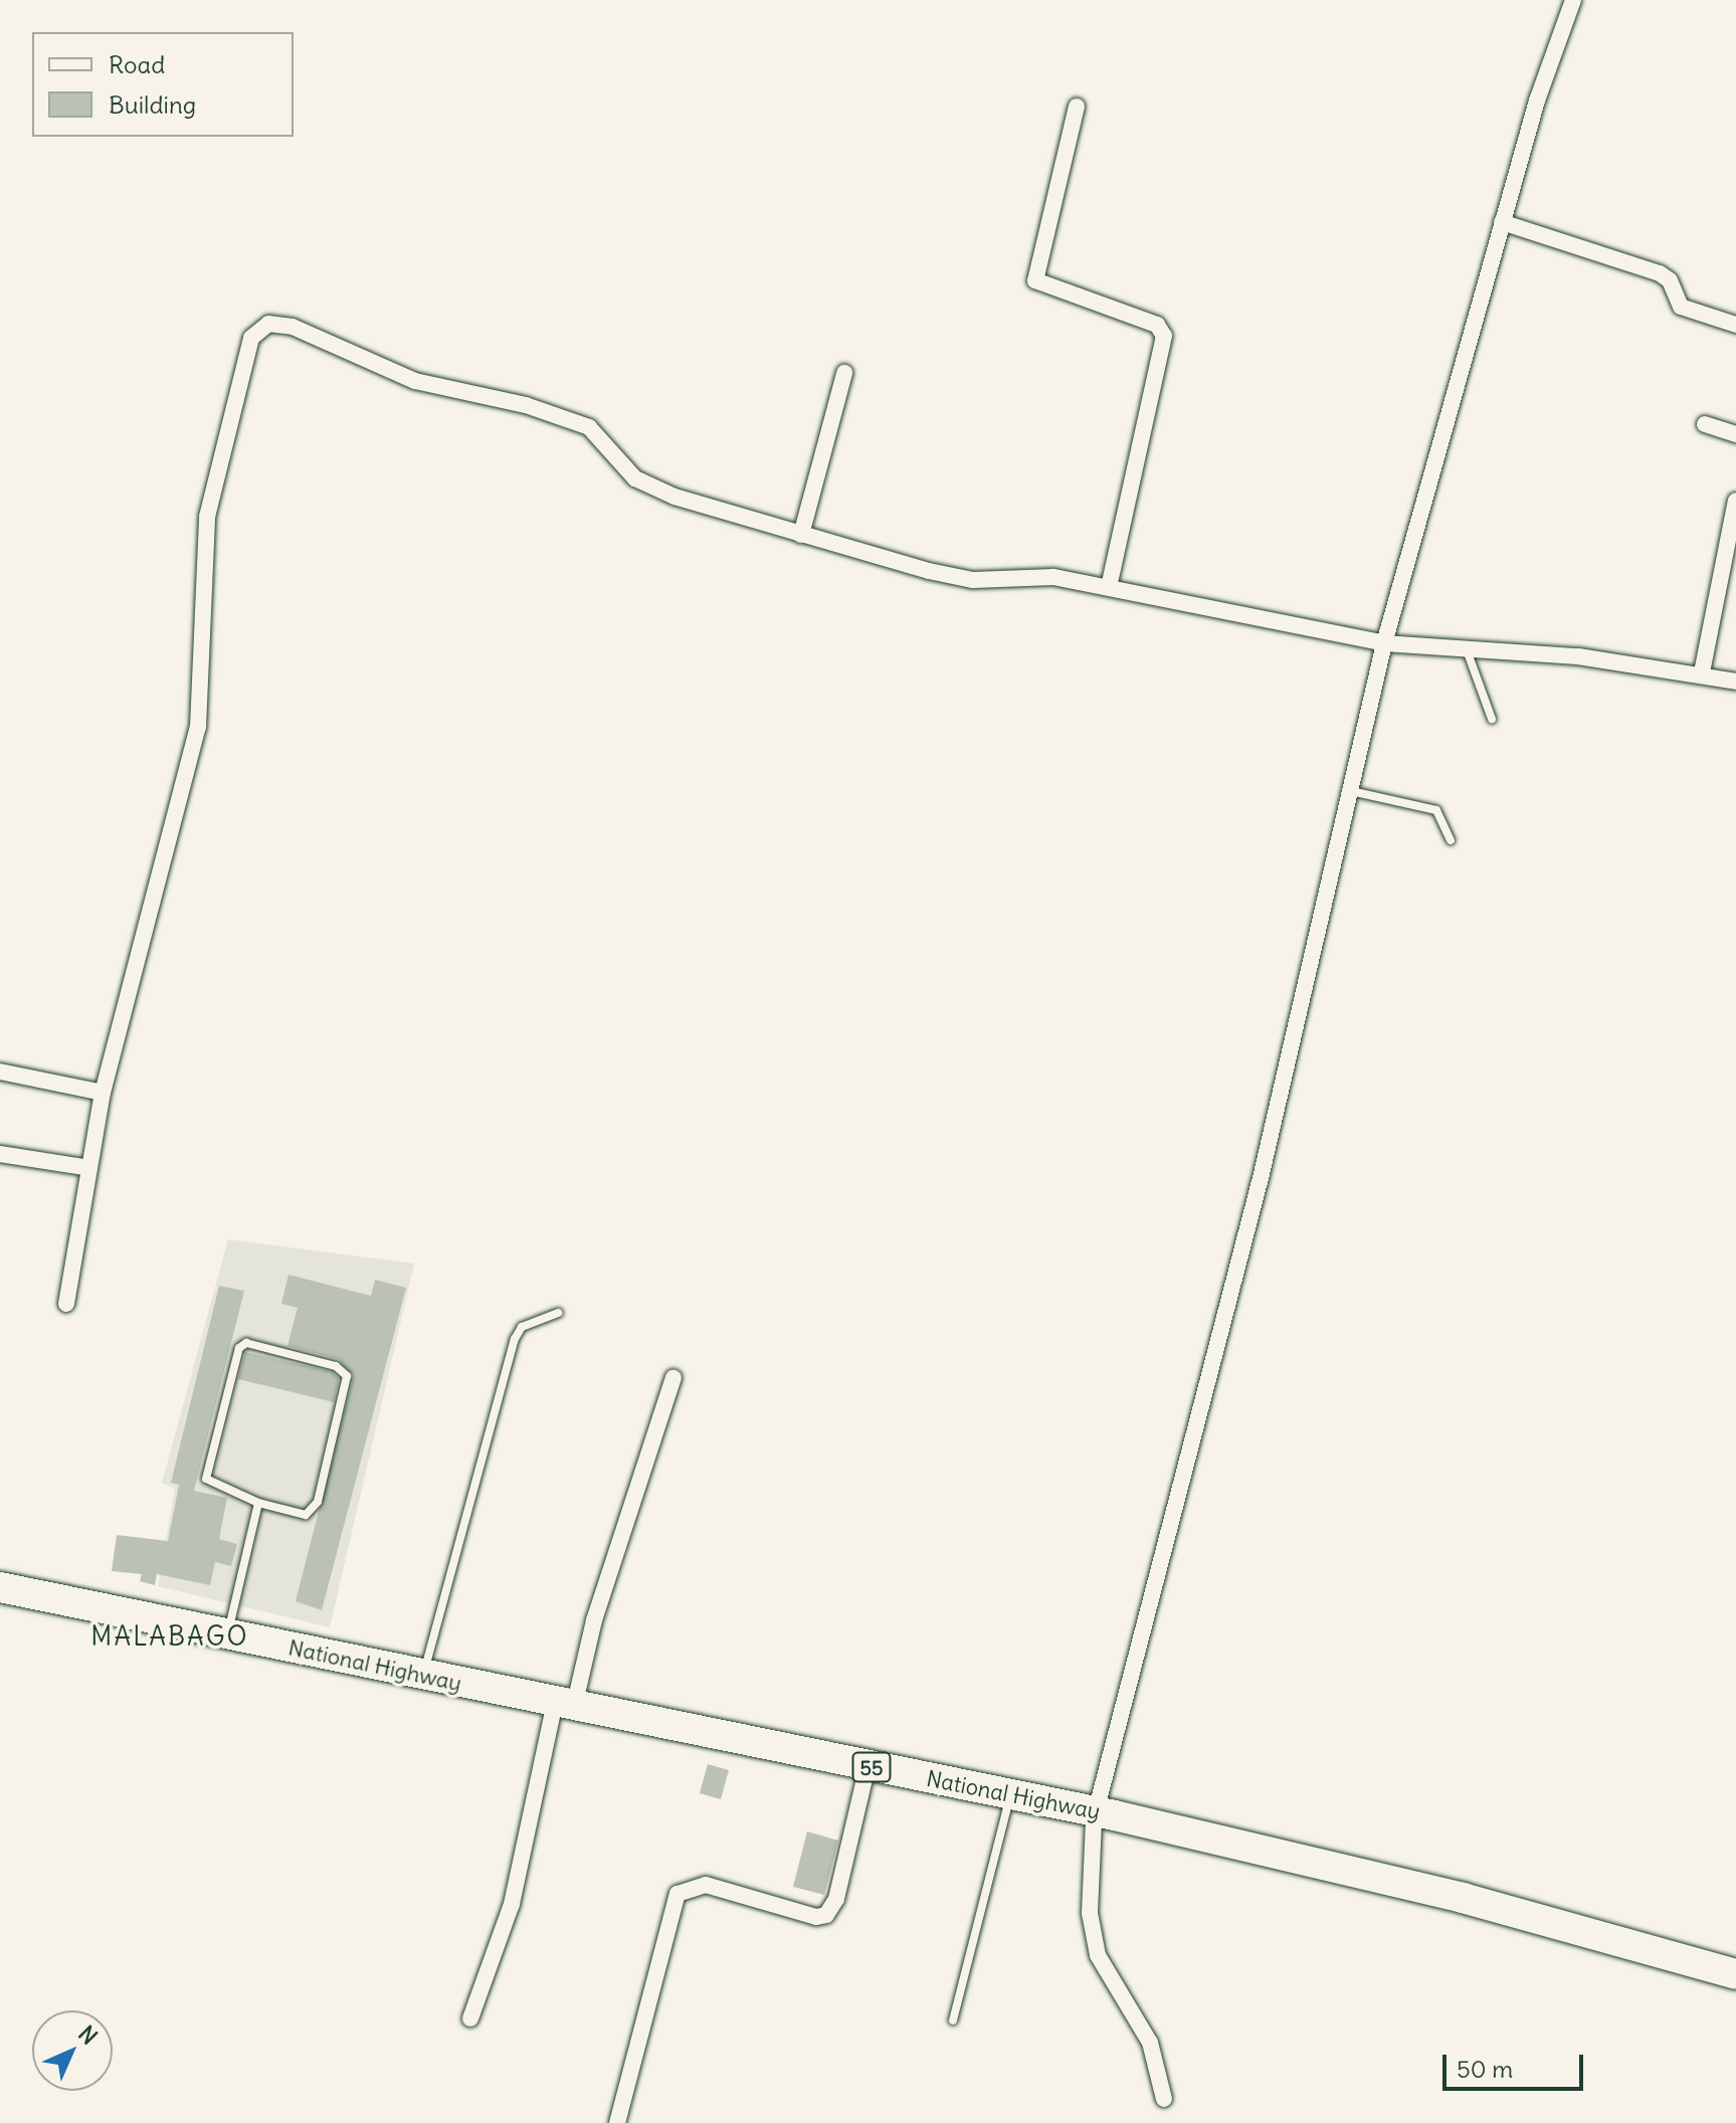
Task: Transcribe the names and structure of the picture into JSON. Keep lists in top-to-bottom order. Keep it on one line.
{"streets":{"highway":["National Highway","55"]},"districts":["MALABAGO"],"legend":["Road","Building"],"scale_bar":"50 m","north":"top right"}
